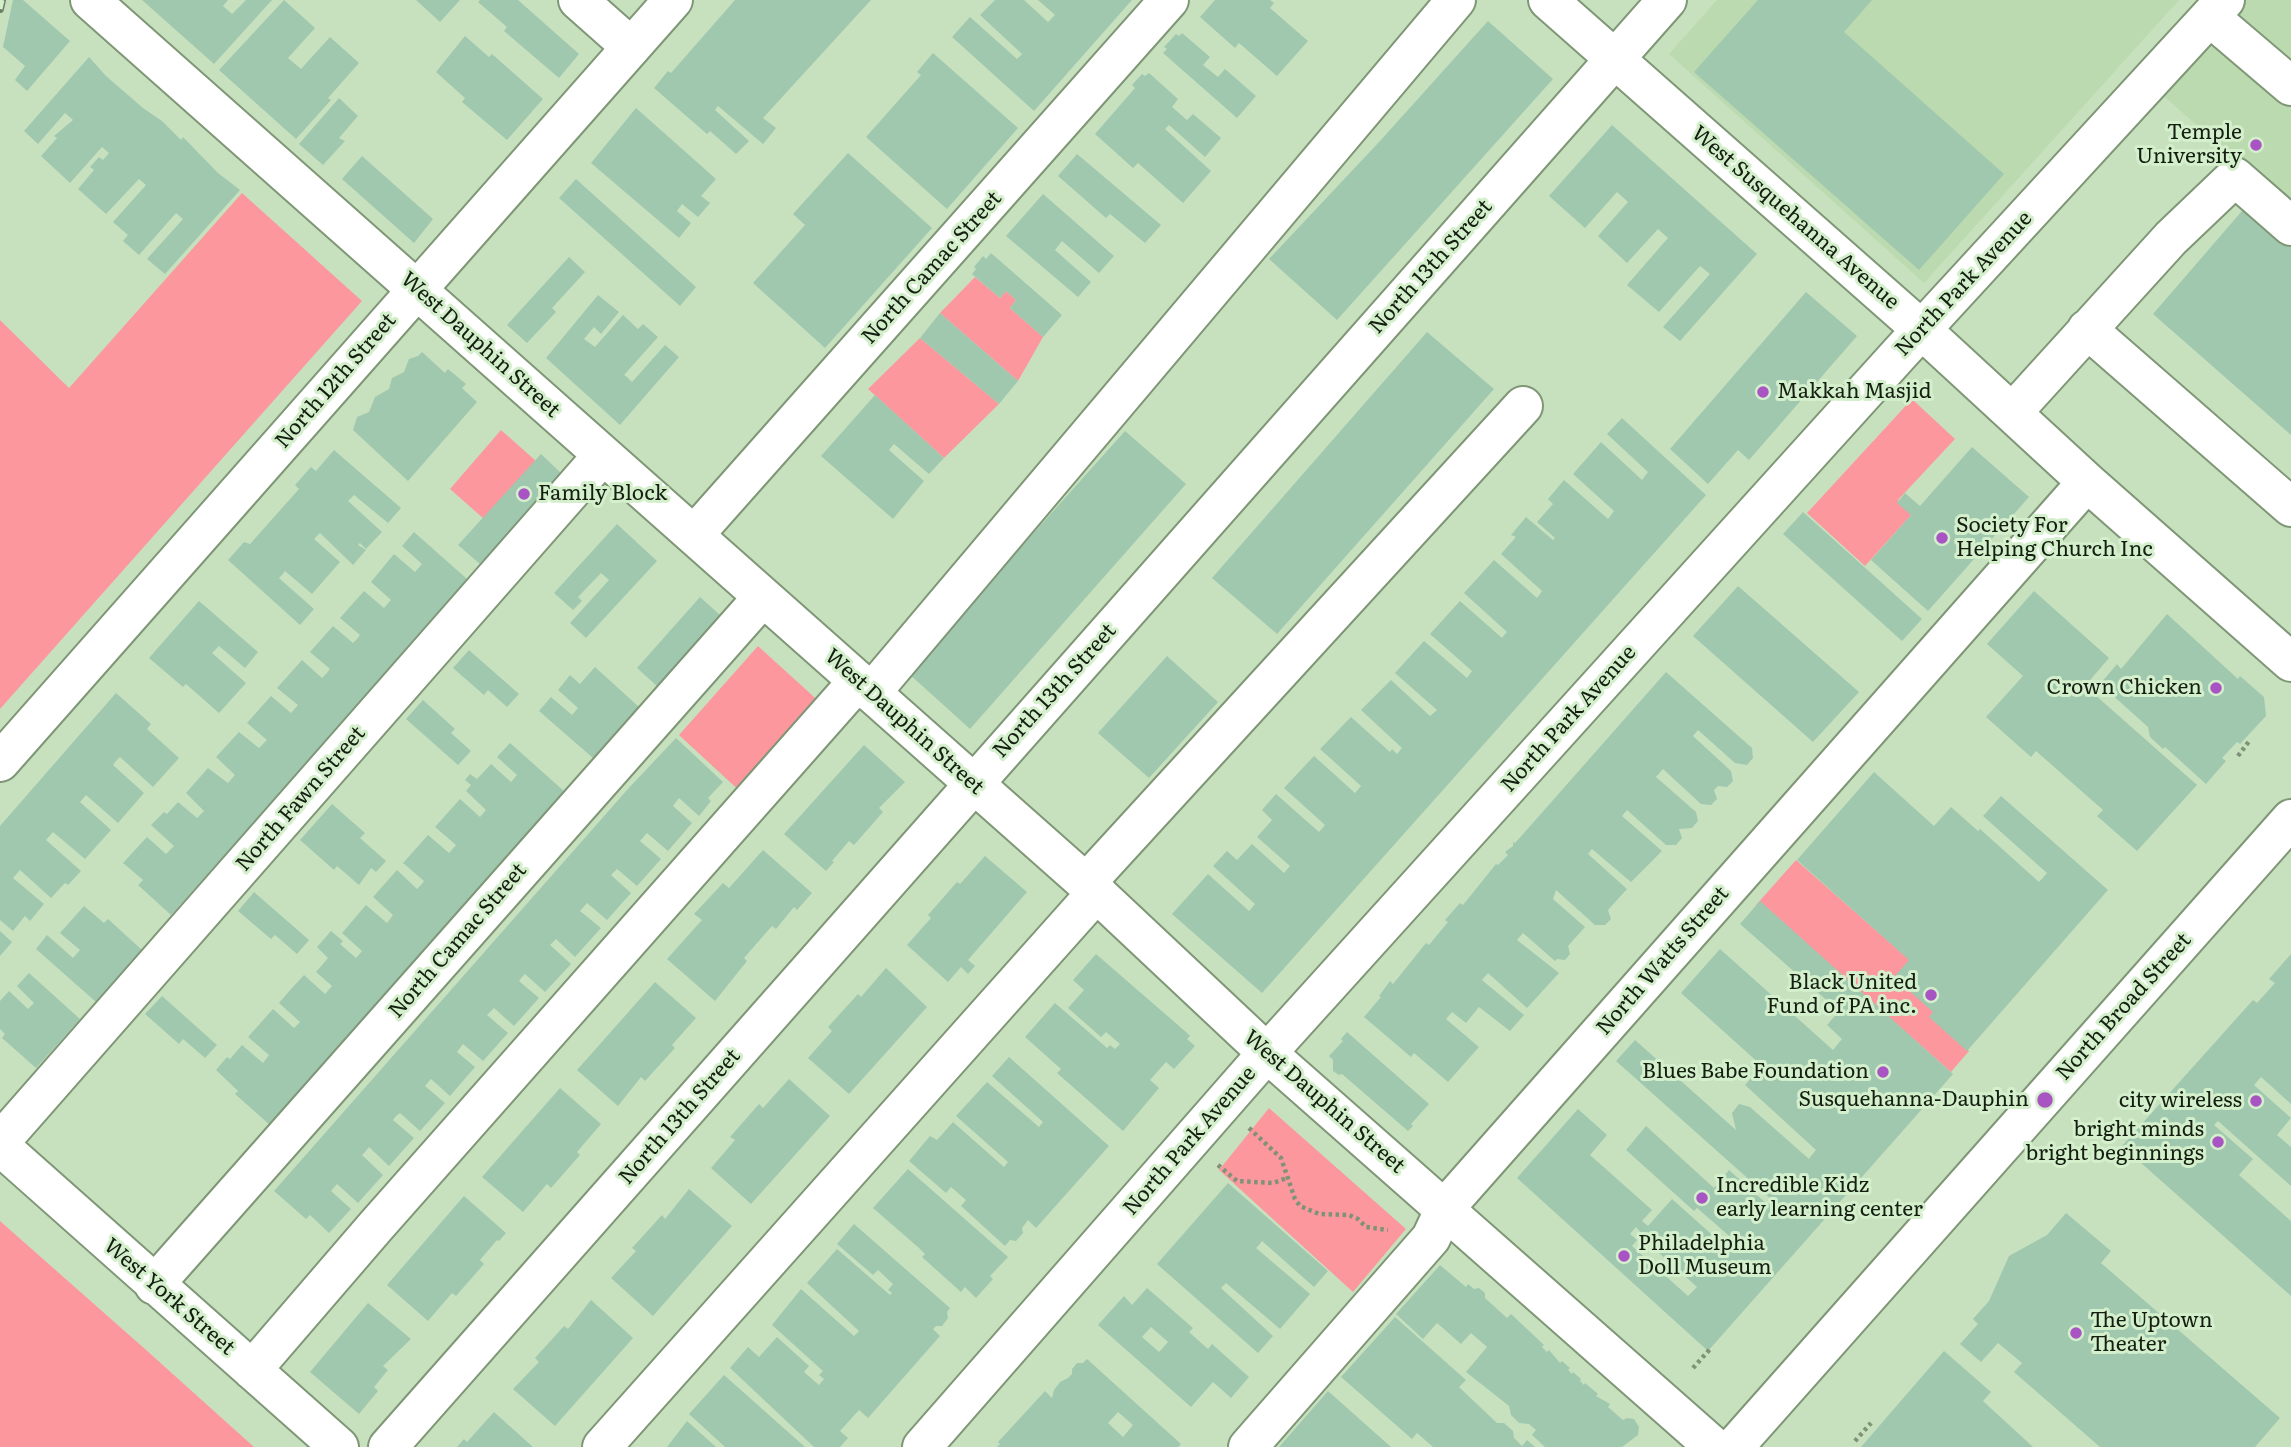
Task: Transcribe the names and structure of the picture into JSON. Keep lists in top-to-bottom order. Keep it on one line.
{"streets":{"street":["West Susquehanna Avenue","North 13th Street","North Camac Street","North Park Avenue","West Dauphin Street","North 12th Street","North Fawn Street","North Watts Street","North Broad Street","West York Street"]},"crossings":[["West Susquehanna Avenue","North 13th Street"],["West Susquehanna Avenue","North Park Avenue"],["West Susquehanna Avenue","North Watts Street"],["North 13th Street","West Dauphin Street"],["North Camac Street","West Dauphin Street"],["North Camac Street","West York Street"],["North Park Avenue","West Dauphin Street"],["West Dauphin Street","North 12th Street"],["West Dauphin Street","North Fawn Street"],["West Dauphin Street","North Watts Street"],["North Fawn Street","West York Street"]],"places":["Temple University","Makkah Masjid","Family Block","Society For Helping Church Inc","Crown Chicken","Black United Fund of PA inc.","Blues Babe Foundation","Susquehanna-Dauphin","city wireless","bright minds bright beginnings","Incredible Kidz early learning center","Philadelphia Doll Museum","The Uptown Theater"]}
